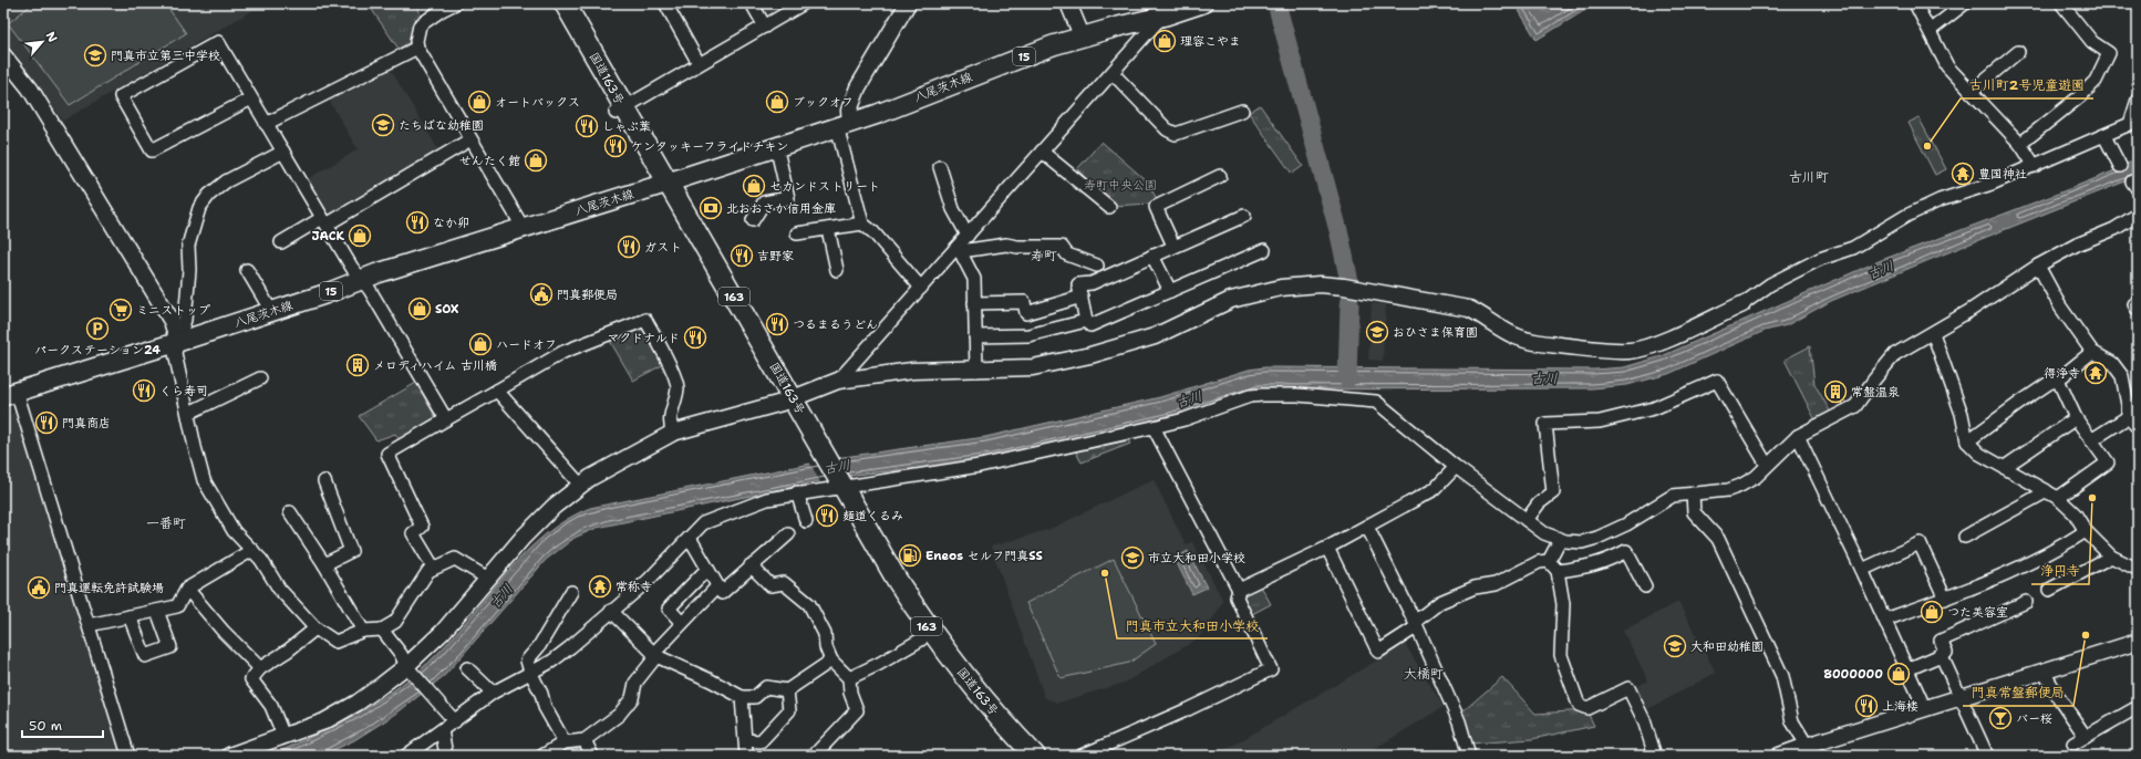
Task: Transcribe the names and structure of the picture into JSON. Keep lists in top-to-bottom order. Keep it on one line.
{"streets":{"highway":["国道163号","163"],"main road":["15","八尾茨木線"]},"crossings":[["国道163号","八尾茨木線"]],"districts":["古川町","寿町","一番町","大橋町"],"water":["古川"],"parks":["寿町中央公園"],"places":{"shop":["理容こやま","オートバックス","ブックオフ","せんたく館","セカンドストリート","JACK","SOX","ハードオフ","つた美容室","8000000"],"school or university":["門真市立第三中学校","たちばな幼稚園","おひさま保育園","市立大和田小学校","大和田幼稚園"],"restaurant":["しゃぶ葉","ケンタッキーフライドチキン","なか卯","ガスト","吉野家","つるまるうどん","マクドナルド","くら寿司","門真商店","麺道くるみ","上海楼"],"other":["古川町2号児童遊園","浄円寺","門真市立大和田小学校","門真常盤郵便局"],"temple":["豊国神社","得浄寺","常称寺"],"bank":["北おおさか信用金庫"],"public building":["門真郵便局","門真運転免許試験場"],"supermarket":["ミニストップ"],"parking":["パークステーション24"],"building":["メロディハイム 古川橋","常盤温泉"],"fuel station":["Eneos セルフ門真SS"],"bar":["バー桜"]},"scale_bar":"50 m","north":"top right"}
